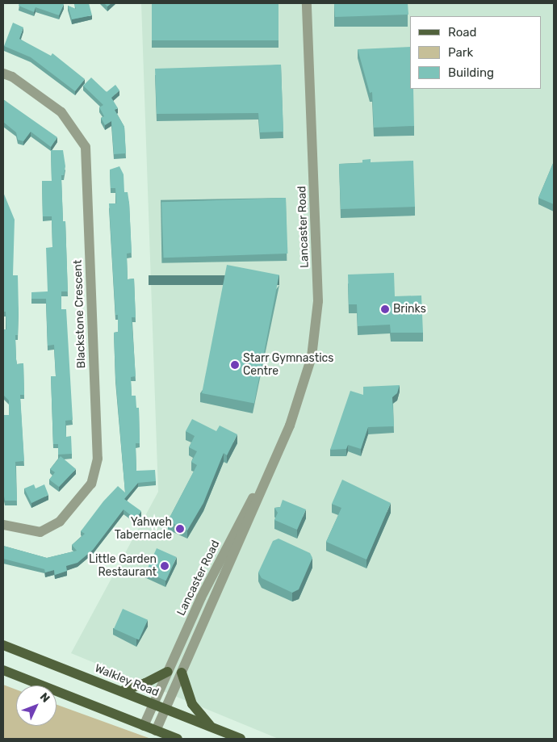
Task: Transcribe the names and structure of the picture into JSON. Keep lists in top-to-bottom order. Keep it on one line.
{"streets":{"main road":["Walkley Road"],"street":["Lancaster Road","Blackstone Crescent"]},"crossings":[["Lancaster Road","Walkley Road"]],"places":["Brinks","Starr Gymnastics Centre","Yahweh Tabernacle","Little Garden Restaurant"],"legend":["Road","Park","Building"],"north":"top right"}
